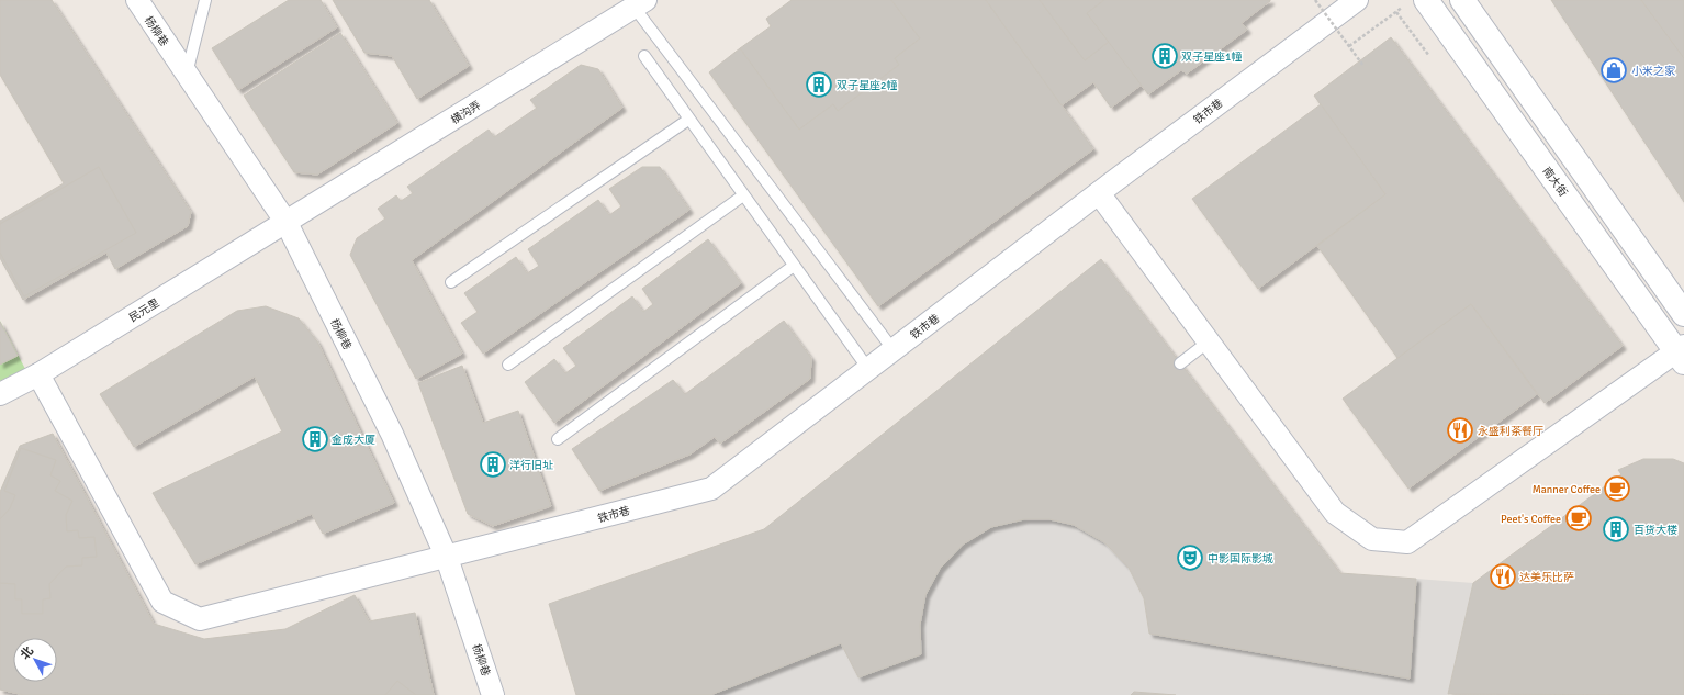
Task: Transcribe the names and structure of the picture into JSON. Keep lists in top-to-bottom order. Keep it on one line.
{"streets":{"main road":["南大街"],"street":["杨柳巷","铁市巷","横沟弄","民元里"]},"crossings":[["杨柳巷","铁市巷"],["杨柳巷","横沟弄"],["杨柳巷","民元里"],["铁市巷","民元里"],["横沟弄","民元里"]],"places":{"building":["双子星座1幢","双子星座2幢","金成大厦","洋行旧址","百货大楼"],"shop":["小米之家"],"restaurant":["永盛利茶餐厅","达美乐比萨"],"cafe":["Manner Coffee","Peet's Coffee"],"theatre":["中影国际影城"]},"north":"top left"}
